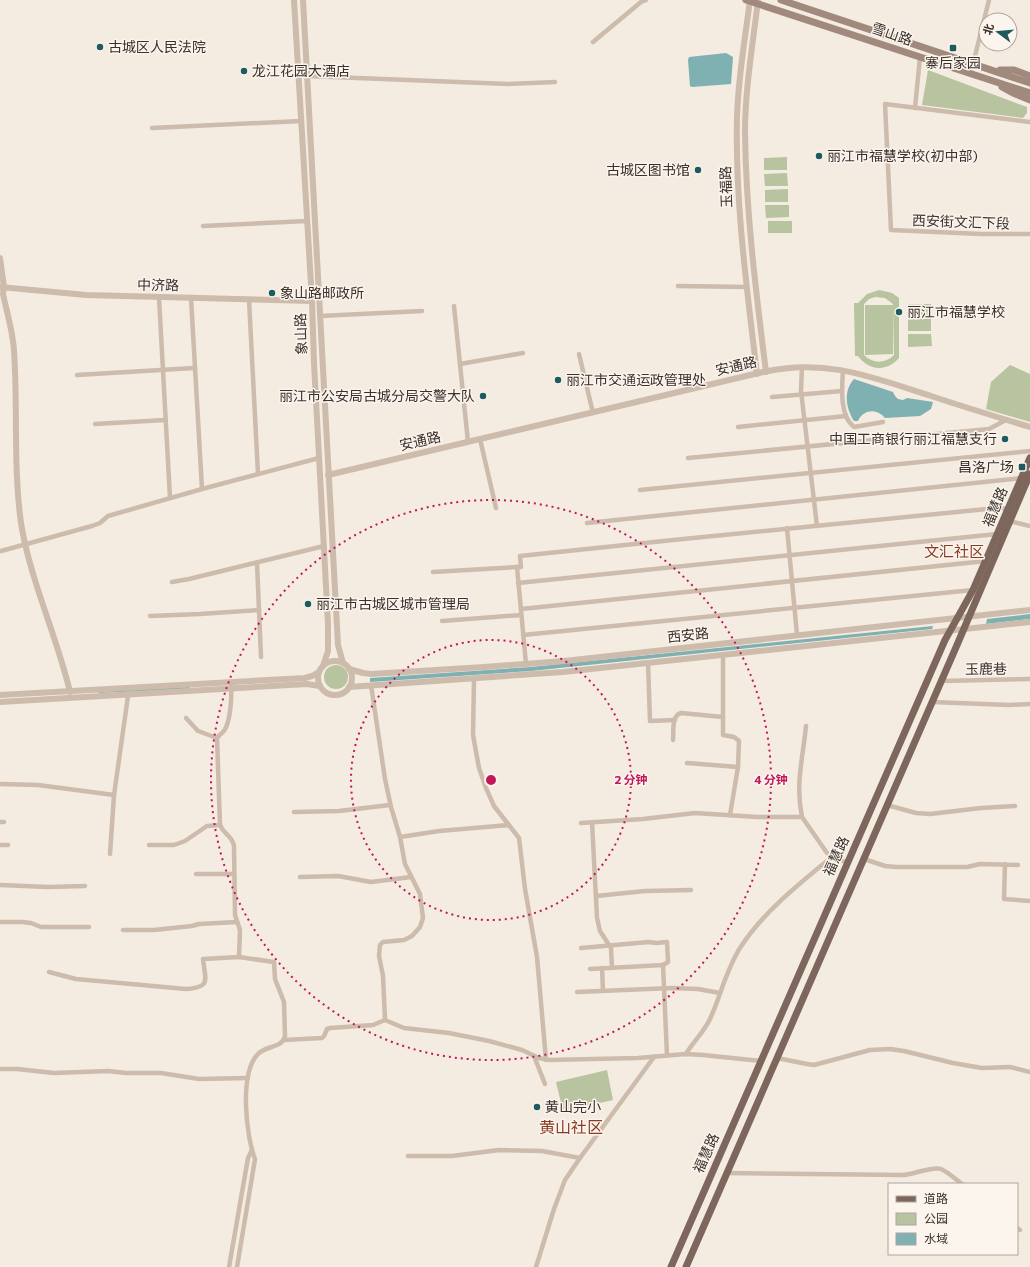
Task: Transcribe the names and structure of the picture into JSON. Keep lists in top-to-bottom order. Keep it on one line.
{"streets":{"main road":["雪山路","福慧路"],"street":["玉福路","西安街文汇下段","中济路","象山路","安通路","西安路","玉鹿巷"]},"crossings":[["雪山路","玉福路"],["玉福路","安通路"],["中济路","象山路"],["象山路","安通路"],["象山路","西安路"],["福慧路","西安路"],["福慧路","玉鹿巷"]],"districts":["文汇社区","黄山社区"],"places":{"other":["古城区人民法院","龙江花园大酒店","丽江市福慧学校(初中部)","古城区图书馆","象山路邮政所","丽江市福慧学校","丽江市交通运政管理处","丽江市公安局古城分局交警大队","中国工商银行丽江福慧支行","丽江市古城区城市管理局","黄山完小"],"transit":["寨后家园","昌洛广场"]},"legend":["道路","公园","水域"],"north":"left","rings":["2 分钟","4 分钟"]}
